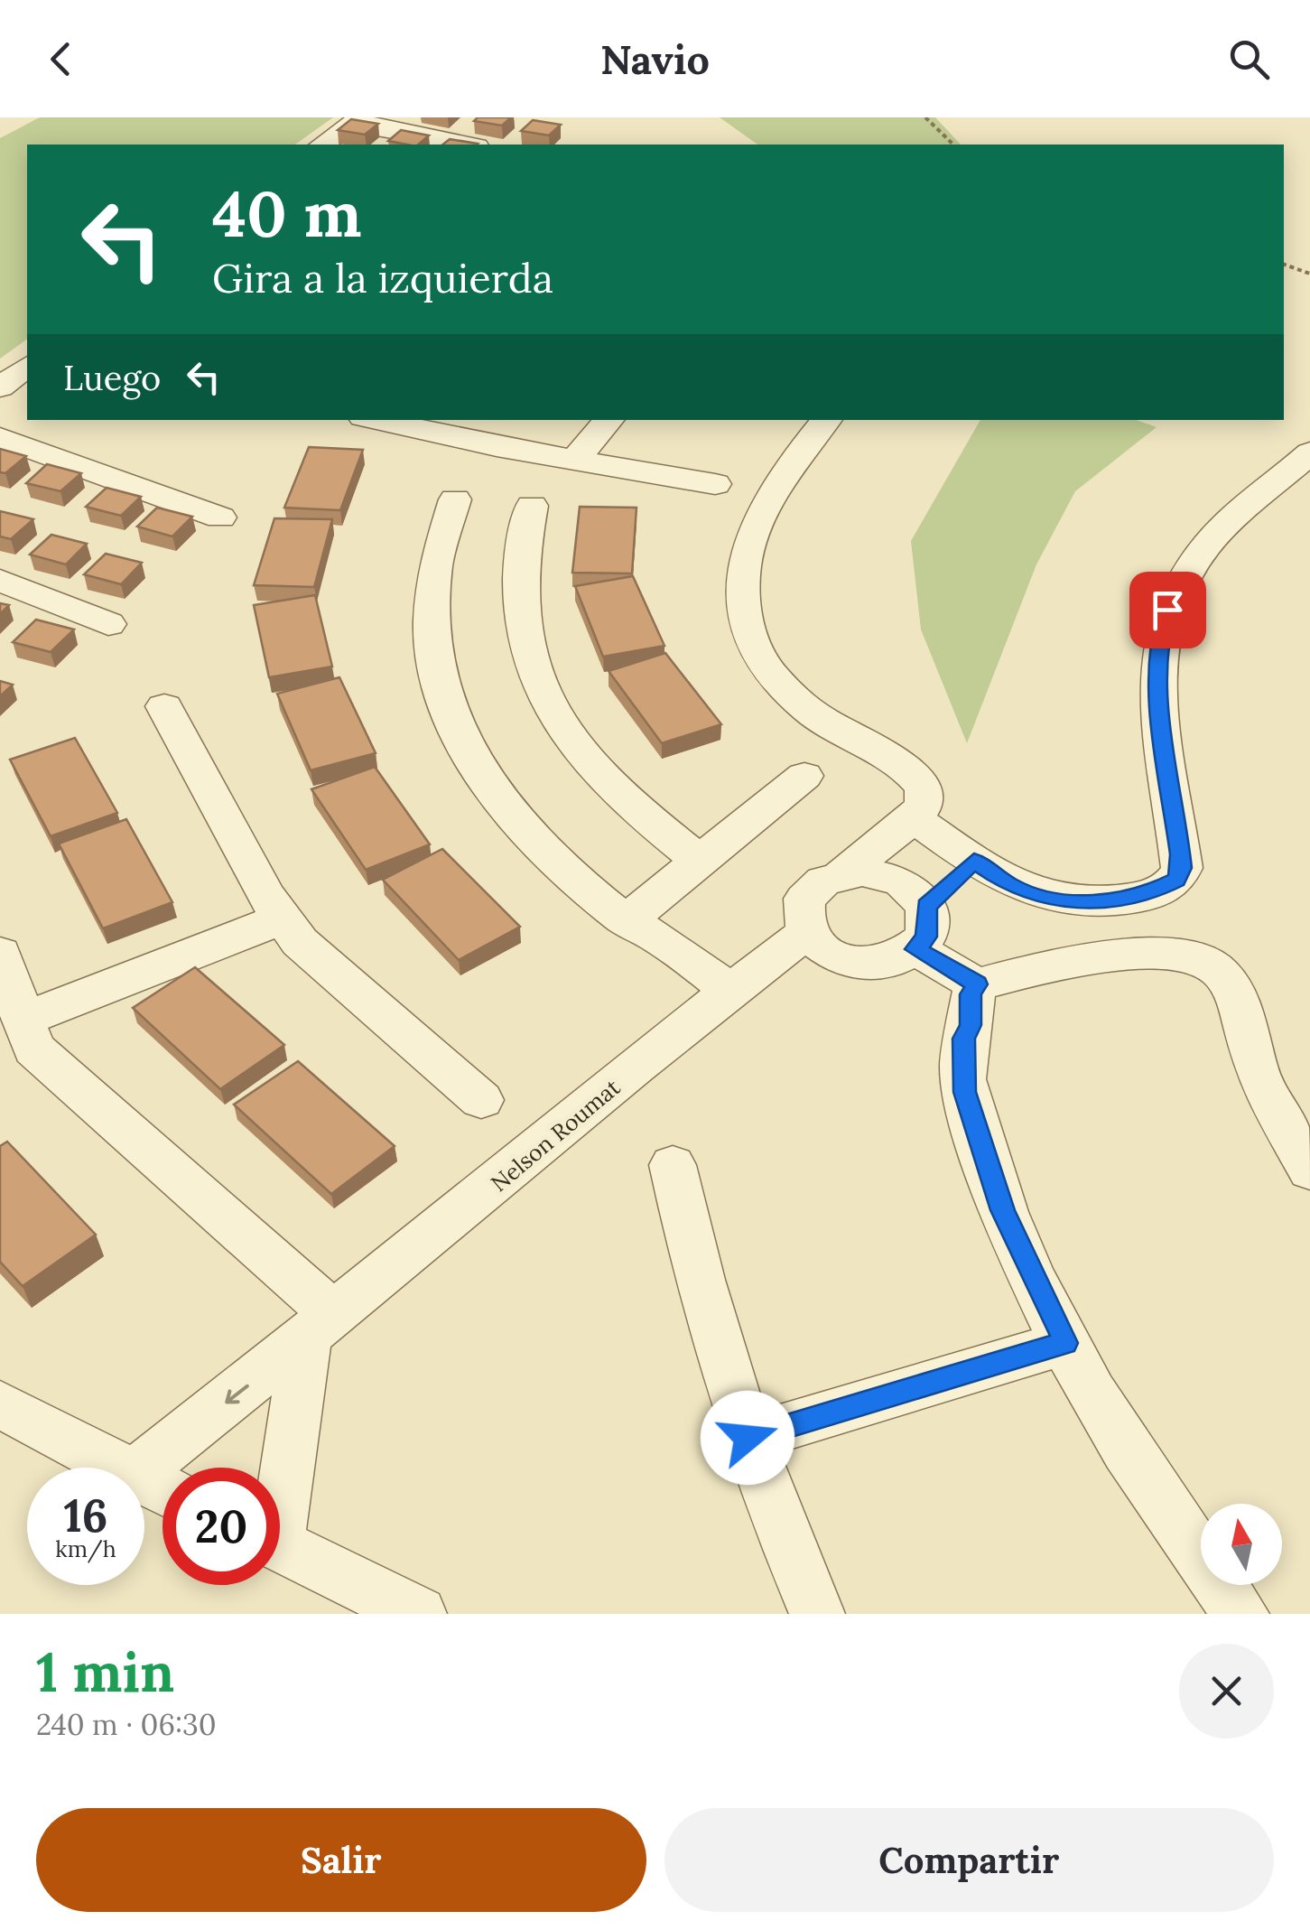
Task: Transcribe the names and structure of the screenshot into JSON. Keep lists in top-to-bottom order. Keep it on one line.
{"streets":{"street":["Nelson Roumat"]},"north":"top","page":{"header":"Navio","turn":["40 m","Gira a la izquierda"],"then":"Luego","speed":"16 km/h","limit":"20","heading":["1 min","240 m · 06:30"],"buttons":["Salir","Compartir"]}}
